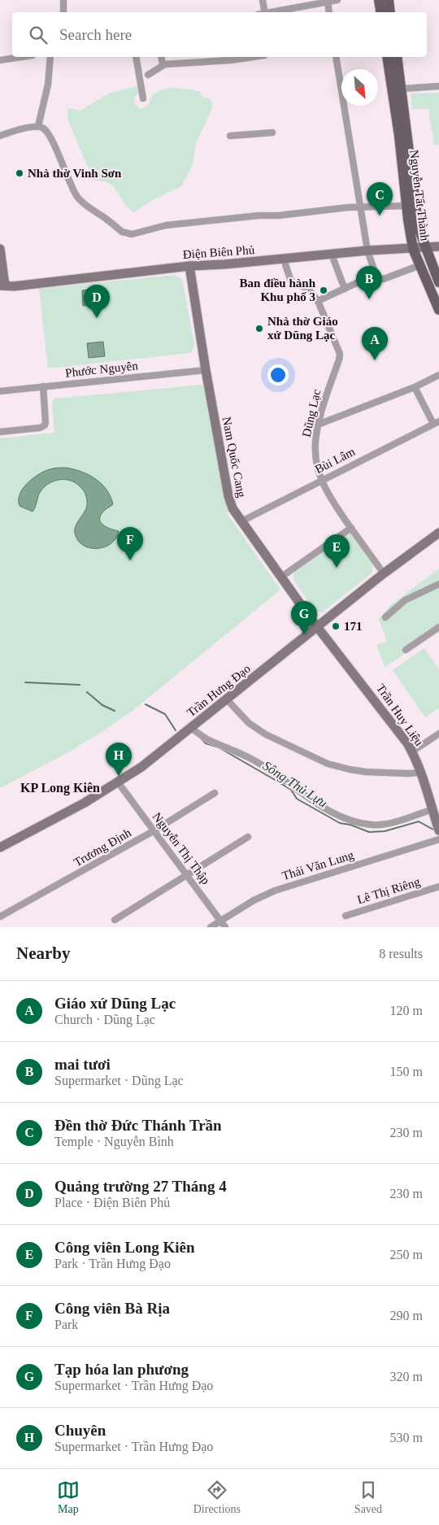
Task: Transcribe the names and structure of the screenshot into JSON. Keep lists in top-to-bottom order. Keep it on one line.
{"streets":{"main road":["Nguyễn Tất Thành"],"street":["Điện Biên Phủ","Phước Nguyên","Dũng Lạc","Nam Quốc Cang","Bùi Lâm","Trần Hưng Đạo","Trần Huy Liệu","Trương Định","Nguyễn Thị Thập","Thái Văn Lung","Lê Thị Riêng"]},"crossings":[["Nguyễn Tất Thành","Điện Biên Phủ"],["Điện Biên Phủ","Dũng Lạc"],["Điện Biên Phủ","Nam Quốc Cang"],["Phước Nguyên","Nam Quốc Cang"],["Dũng Lạc","Bùi Lâm"],["Dũng Lạc","Trần Hưng Đạo"],["Nam Quốc Cang","Bùi Lâm"],["Nam Quốc Cang","Trần Hưng Đạo"],["Nam Quốc Cang","Trần Huy Liệu"],["Trần Hưng Đạo","Trần Huy Liệu"],["Trần Hưng Đạo","Nguyễn Thị Thập"],["Trương Định","Nguyễn Thị Thập"],["Nguyễn Thị Thập","Thái Văn Lung"]],"districts":["KP Long Kiên"],"water":["Sông Thủ Lựu"],"places":["Nhà thờ Vinh Sơn","Ban điều hành Khu phố 3","Nhà thờ Giáo xứ Dũng Lạc","171"],"north":"bottom right","page":{"search":"Search here","pins":["C","B","D","A","F","E","G","H"],"heading":["Nearby","8 results"],"list":[{"mark":"A","name":"Giáo xứ Dũng Lạc","note":"Church · Dũng Lạc","value":"120 m"},{"mark":"B","name":"mai tươi","note":"Supermarket · Dũng Lạc","value":"150 m"},{"mark":"C","name":"Đền thờ Đức Thánh Trần","note":"Temple · Nguyễn Bình","value":"230 m"},{"mark":"D","name":"Quảng trường 27 Tháng 4","note":"Place · Điện Biên Phủ","value":"230 m"},{"mark":"E","name":"Công viên Long Kiên","note":"Park · Trần Hưng Đạo","value":"250 m"},{"mark":"F","name":"Công viên Bà Rịa","note":"Park","value":"290 m"},{"mark":"G","name":"Tạp hóa lan phương","note":"Supermarket · Trần Hưng Đạo","value":"320 m"},{"mark":"H","name":"Chuyên","note":"Supermarket · Trần Hưng Đạo","value":"530 m"}],"nav":["Map","Directions","Saved"]}}
